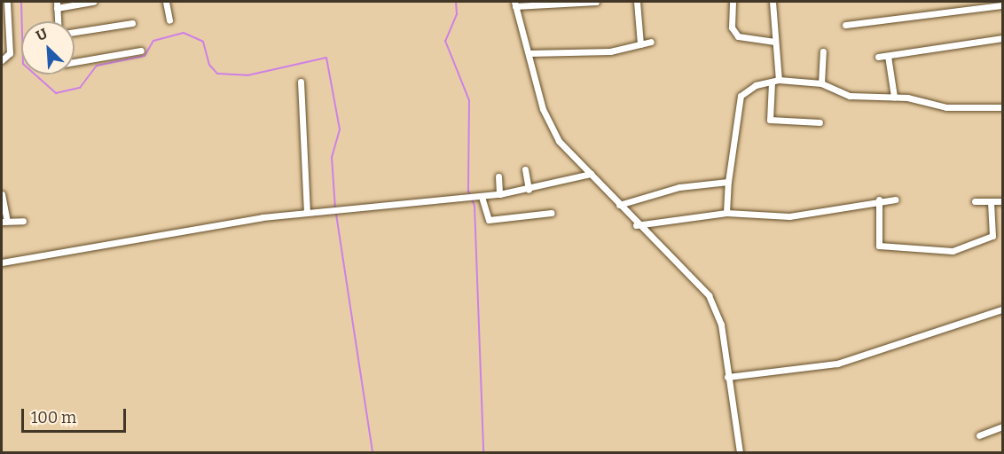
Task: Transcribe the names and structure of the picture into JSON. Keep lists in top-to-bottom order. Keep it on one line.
{"scale_bar":"100 m","north":"top left"}
